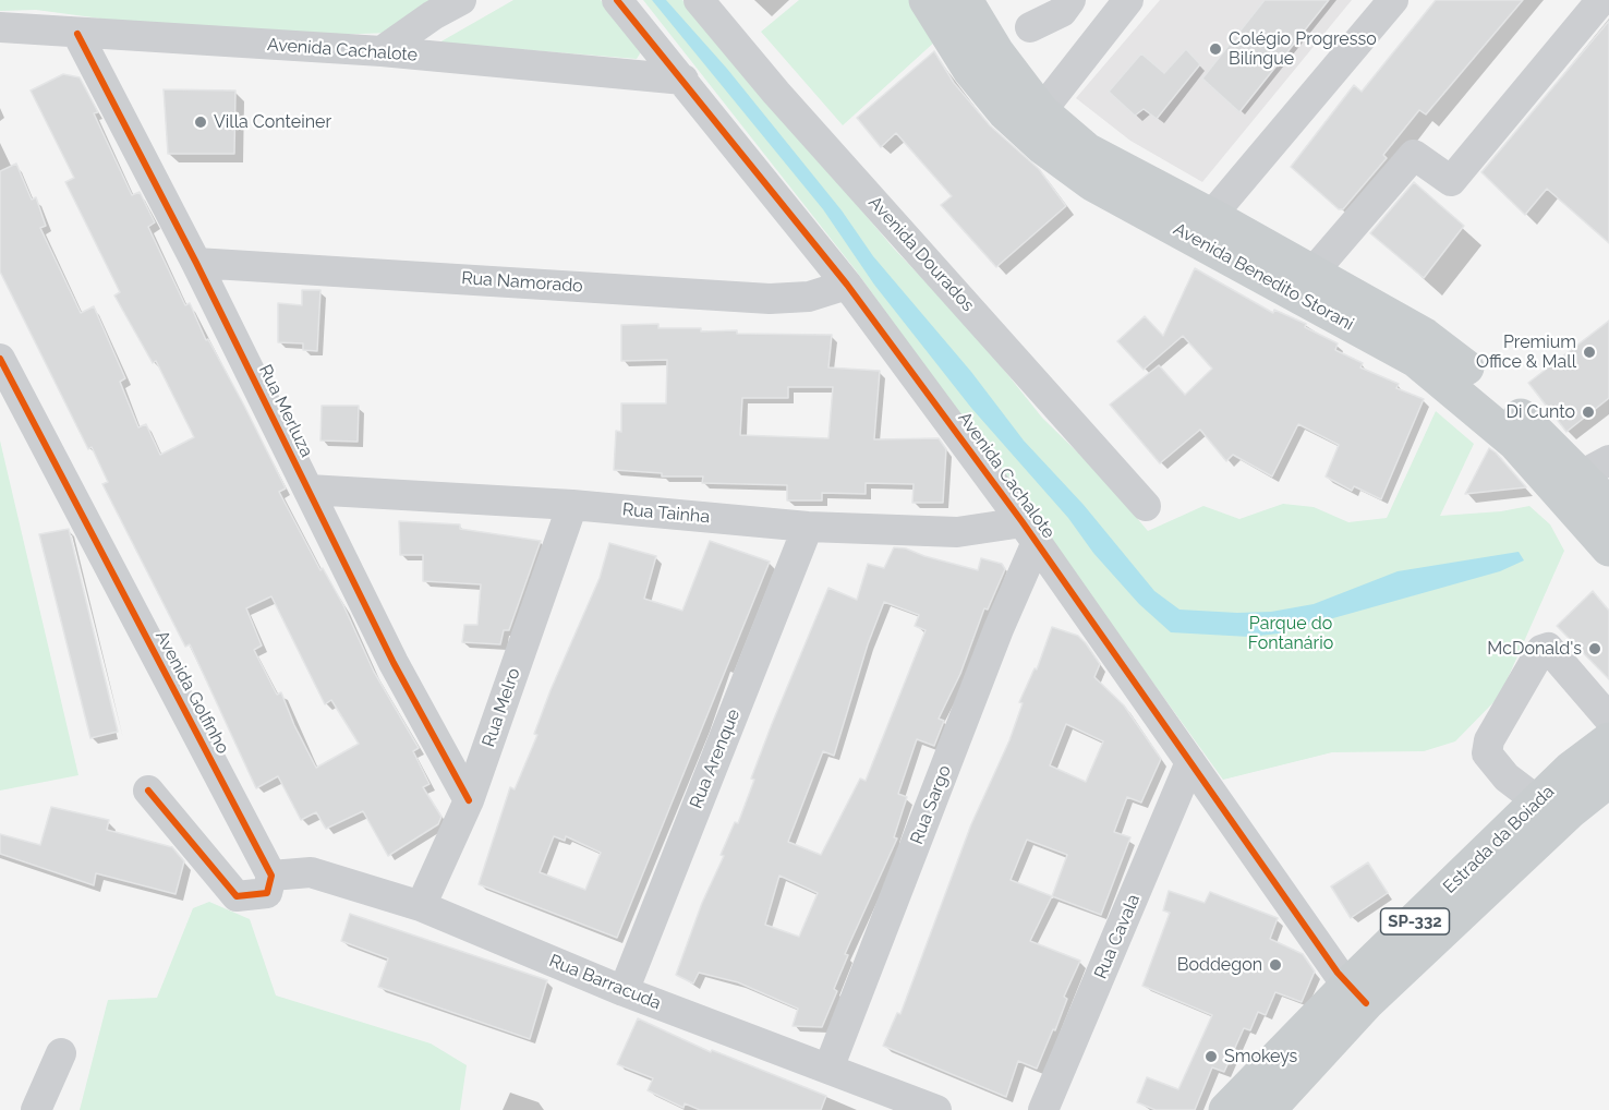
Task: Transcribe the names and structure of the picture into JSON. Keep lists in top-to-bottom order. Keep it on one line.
{"streets":{"main road":["Avenida Benedito Storani","Estrada da Boiada","SP-332"],"street":["Avenida Cachalote","Avenida Dourados","Rua Namorado","Rua Merluza","Rua Tainha","Avenida Golfinho","Rua Melro","Rua Arenque","Rua Sargo","Rua Cavala","Rua Barracuda"]},"crossings":[["Avenida Cachalote","Rua Namorado"],["Avenida Cachalote","Rua Merluza"],["Avenida Cachalote","Rua Tainha"],["Avenida Cachalote","Rua Sargo"],["Avenida Cachalote","Estrada da Boiada"],["Avenida Cachalote","Rua Cavala"],["Rua Namorado","Rua Merluza"],["Rua Merluza","Rua Tainha"],["Rua Merluza","Rua Melro"],["Rua Tainha","Rua Melro"],["Rua Tainha","Rua Arenque"],["Rua Tainha","Rua Sargo"],["Avenida Golfinho","Rua Barracuda"],["Rua Melro","Rua Barracuda"],["Rua Arenque","Rua Barracuda"],["Rua Sargo","Rua Barracuda"]],"parks":["Parque do Fontanário"],"places":["Colégio Progresso Bilíngue","Villa Conteiner","Premium Office & Mall","Di Cunto","McDonald's","Boddegon","Smokeys"]}
